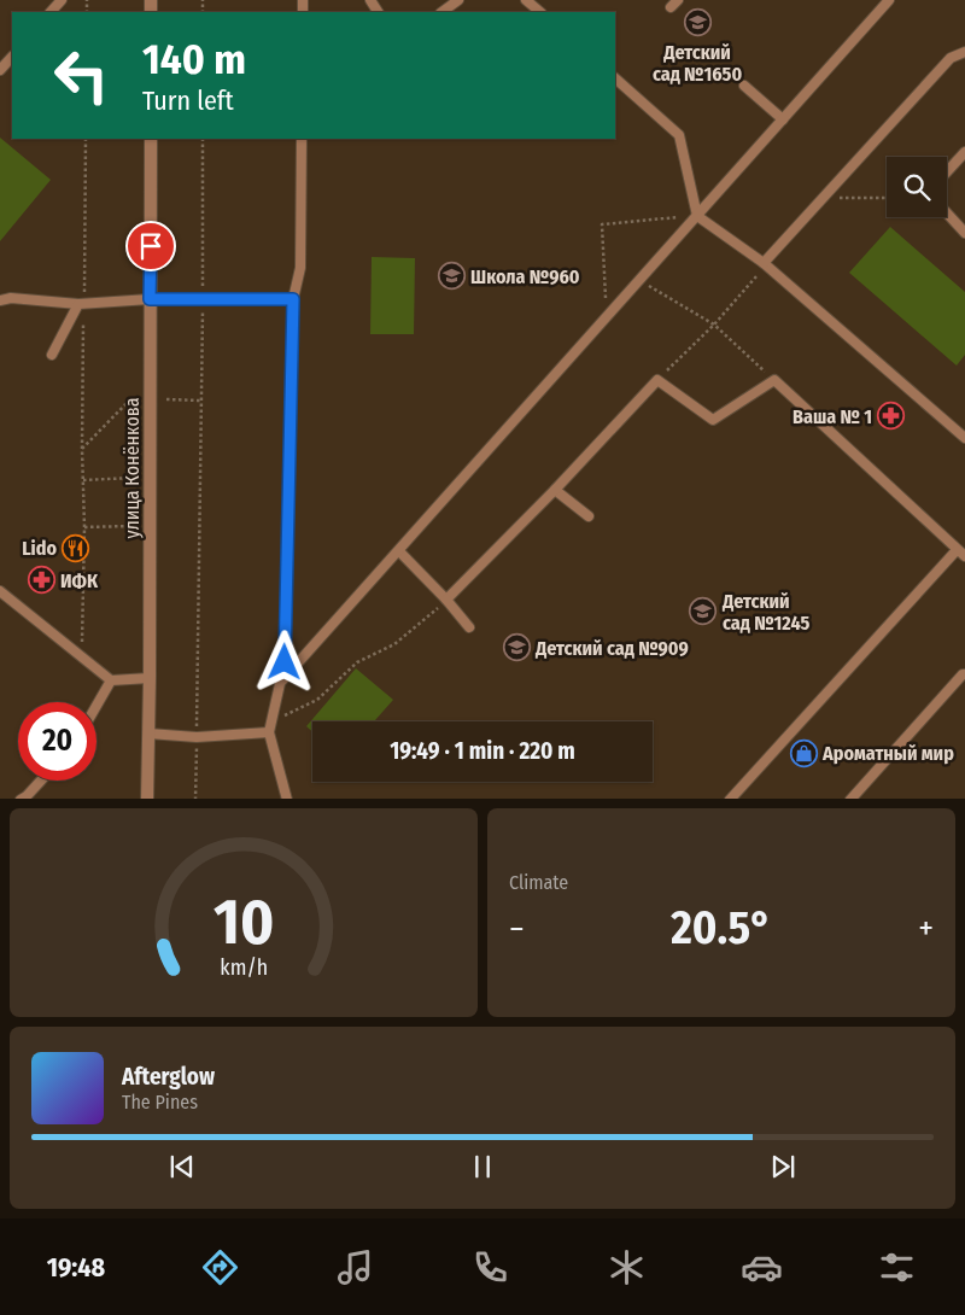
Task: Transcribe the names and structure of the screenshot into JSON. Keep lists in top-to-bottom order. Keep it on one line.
{"streets":{"street":["улица Конёнкова"]},"places":{"school or university":["Детский сад №1650","Школа №960","Детский сад №1245","Детский сад №909"],"pharmacy":["Ваша № 1","ИФК"],"restaurant":["Lido"],"shop":["Ароматный мир"]},"page":{"turn":["140 m","Turn left"],"limit":"20","trip":"19:49 · 1 min · 220 m","tile":"Climate","heat":["−","20.5°","+"],"song":["Afterglow","The Pines"],"tabs":"19:48","gauge":["10","km/h"]}}
